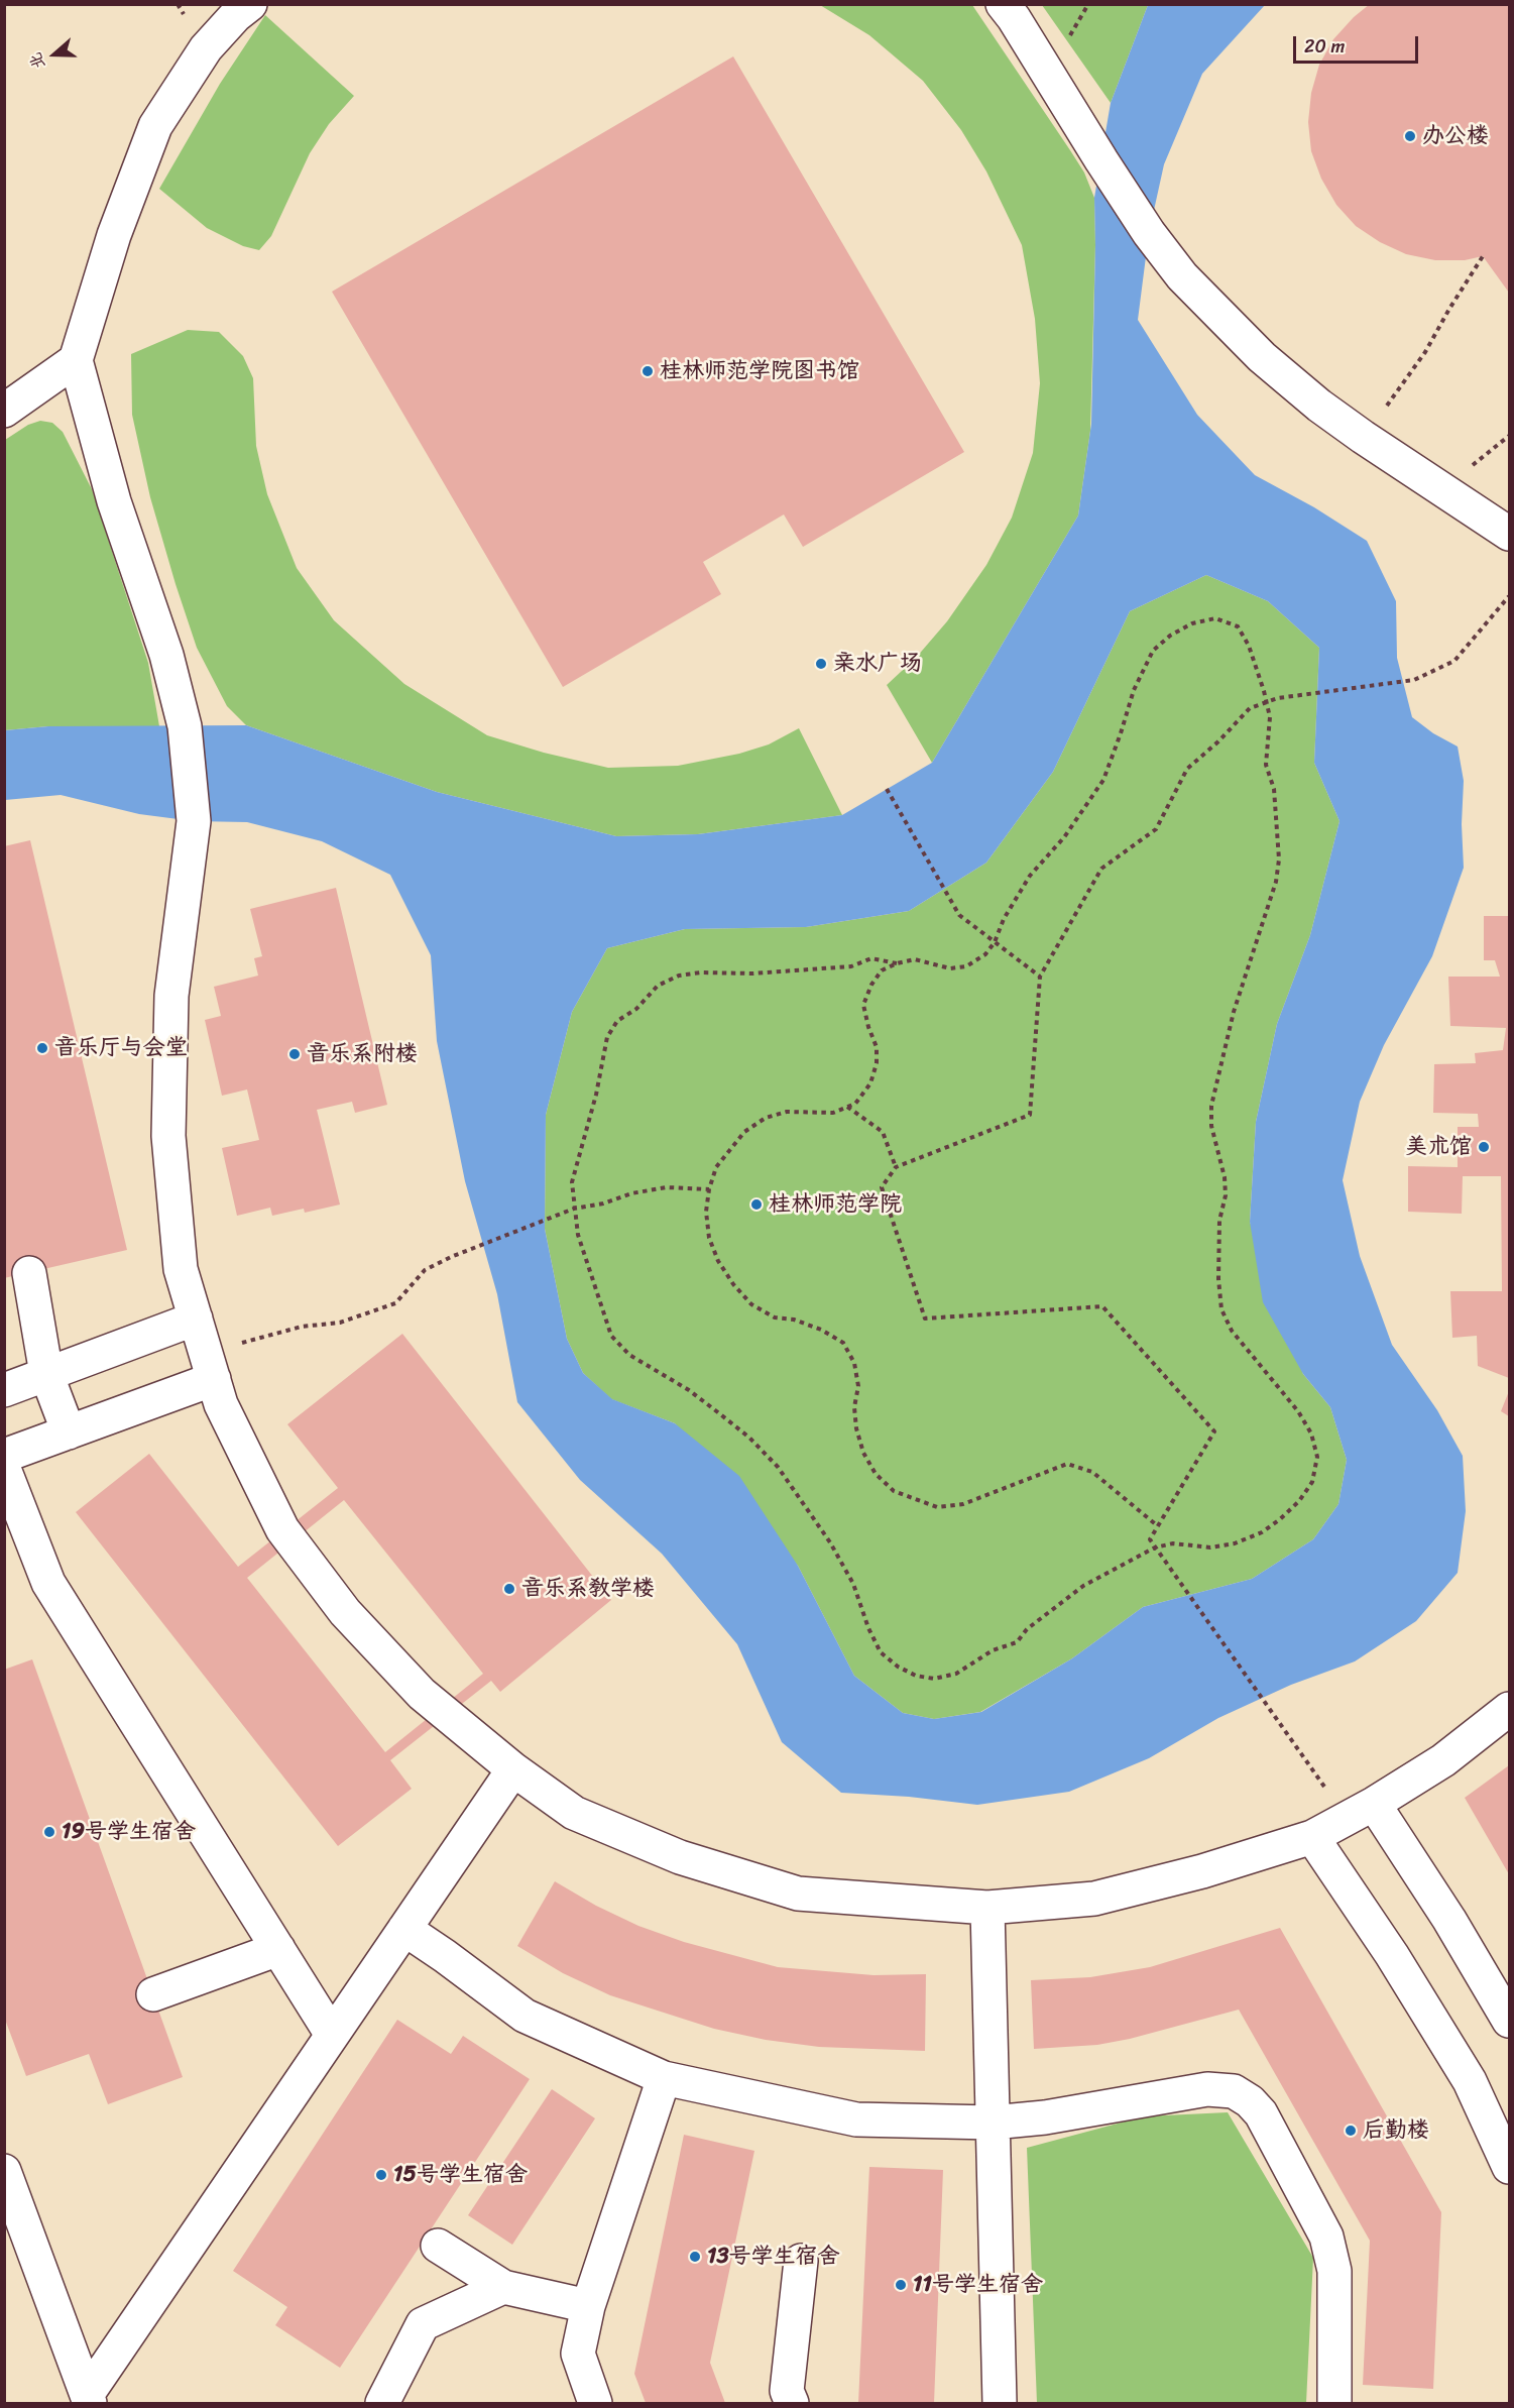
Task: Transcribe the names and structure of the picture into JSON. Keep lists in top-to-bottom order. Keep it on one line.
{"places":["办公楼","桂林师范学院图书馆","亲水广场","音乐厅与会堂","音乐系附楼","美术馆","桂林师范学院","音乐系教学楼","19号学生宿舍","后勤楼","15号学生宿舍","13号学生宿舍","11号学生宿舍"],"scale_bar":"20 m","north":"left"}
